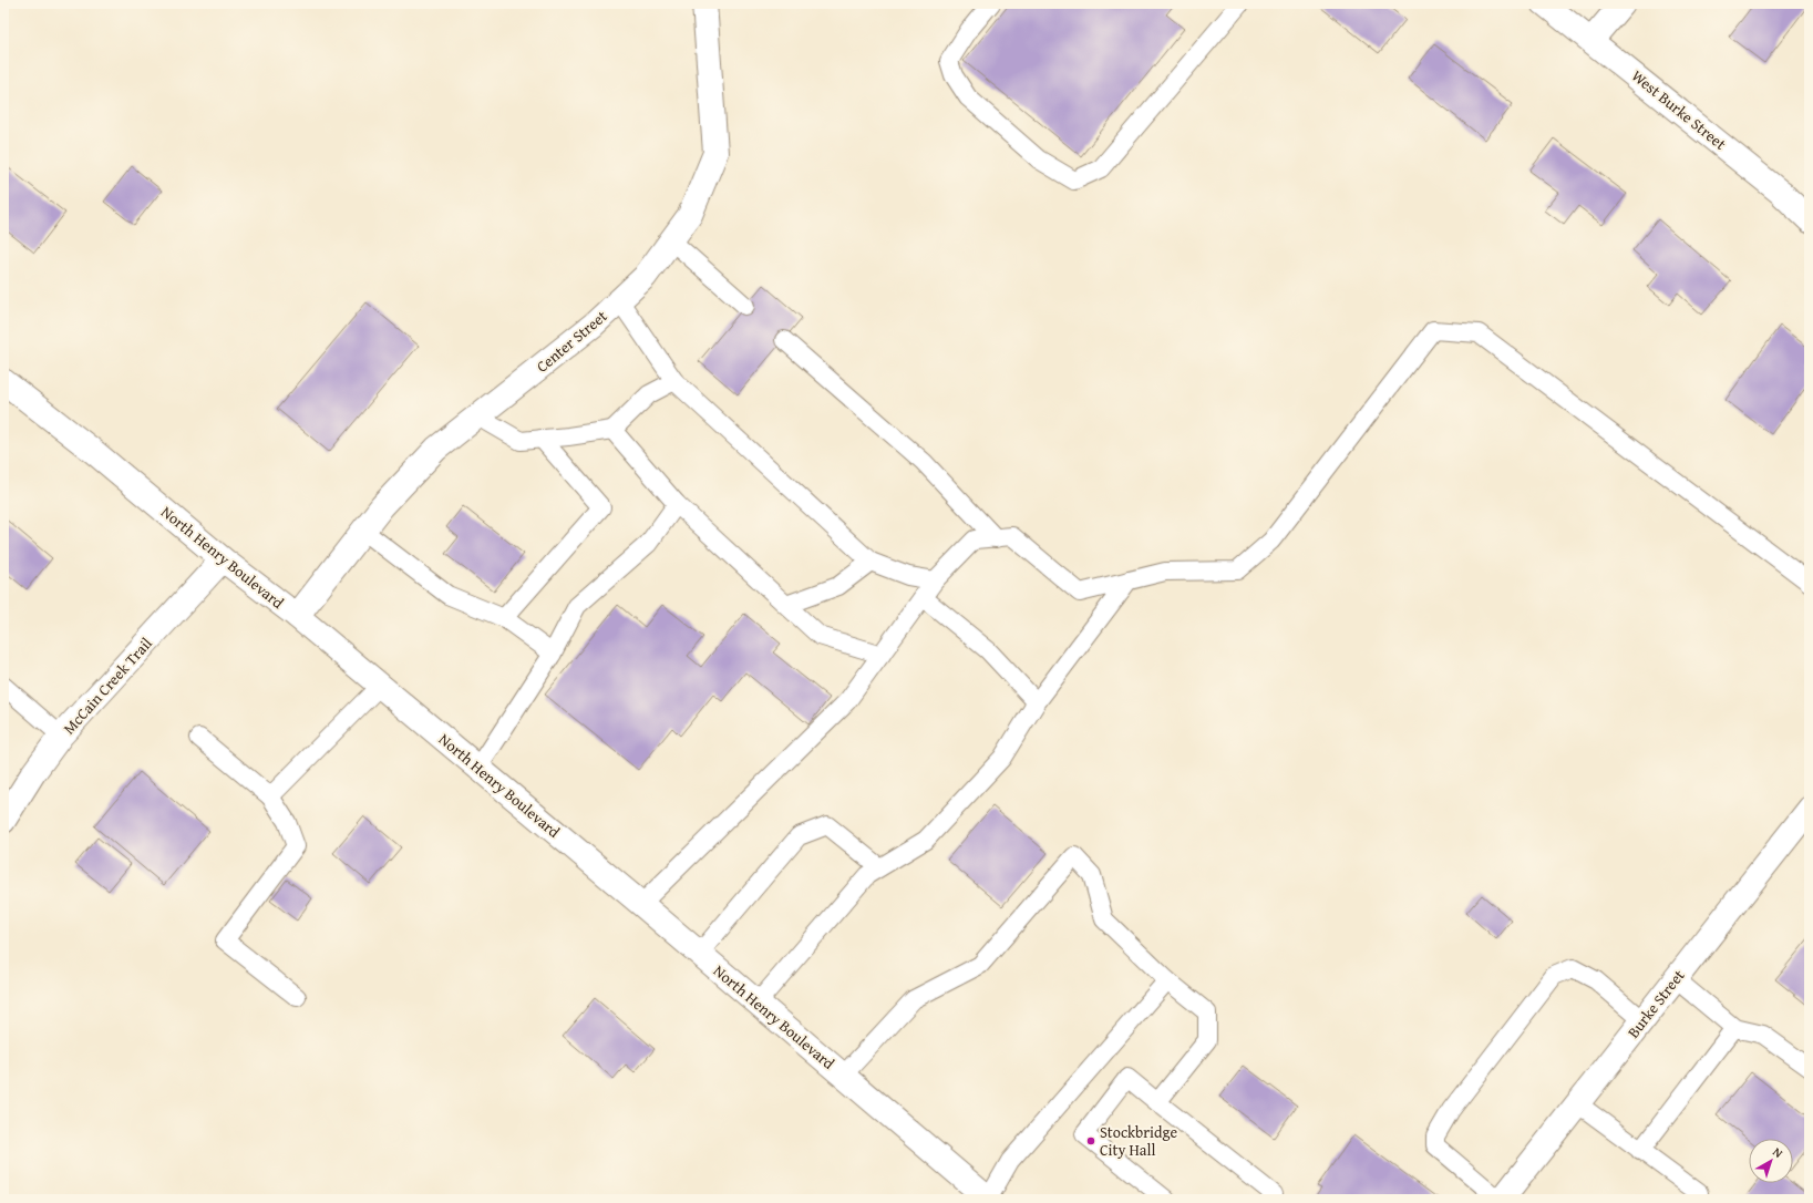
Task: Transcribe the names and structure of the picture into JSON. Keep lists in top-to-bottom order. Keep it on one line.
{"streets":{"main road":["West Burke Street","Center Street","North Henry Boulevard","McCain Creek Trail","Burke Street"]},"crossings":[["Center Street","North Henry Boulevard"],["North Henry Boulevard","McCain Creek Trail"]],"places":["Stockbridge City Hall"],"north":"top right"}
